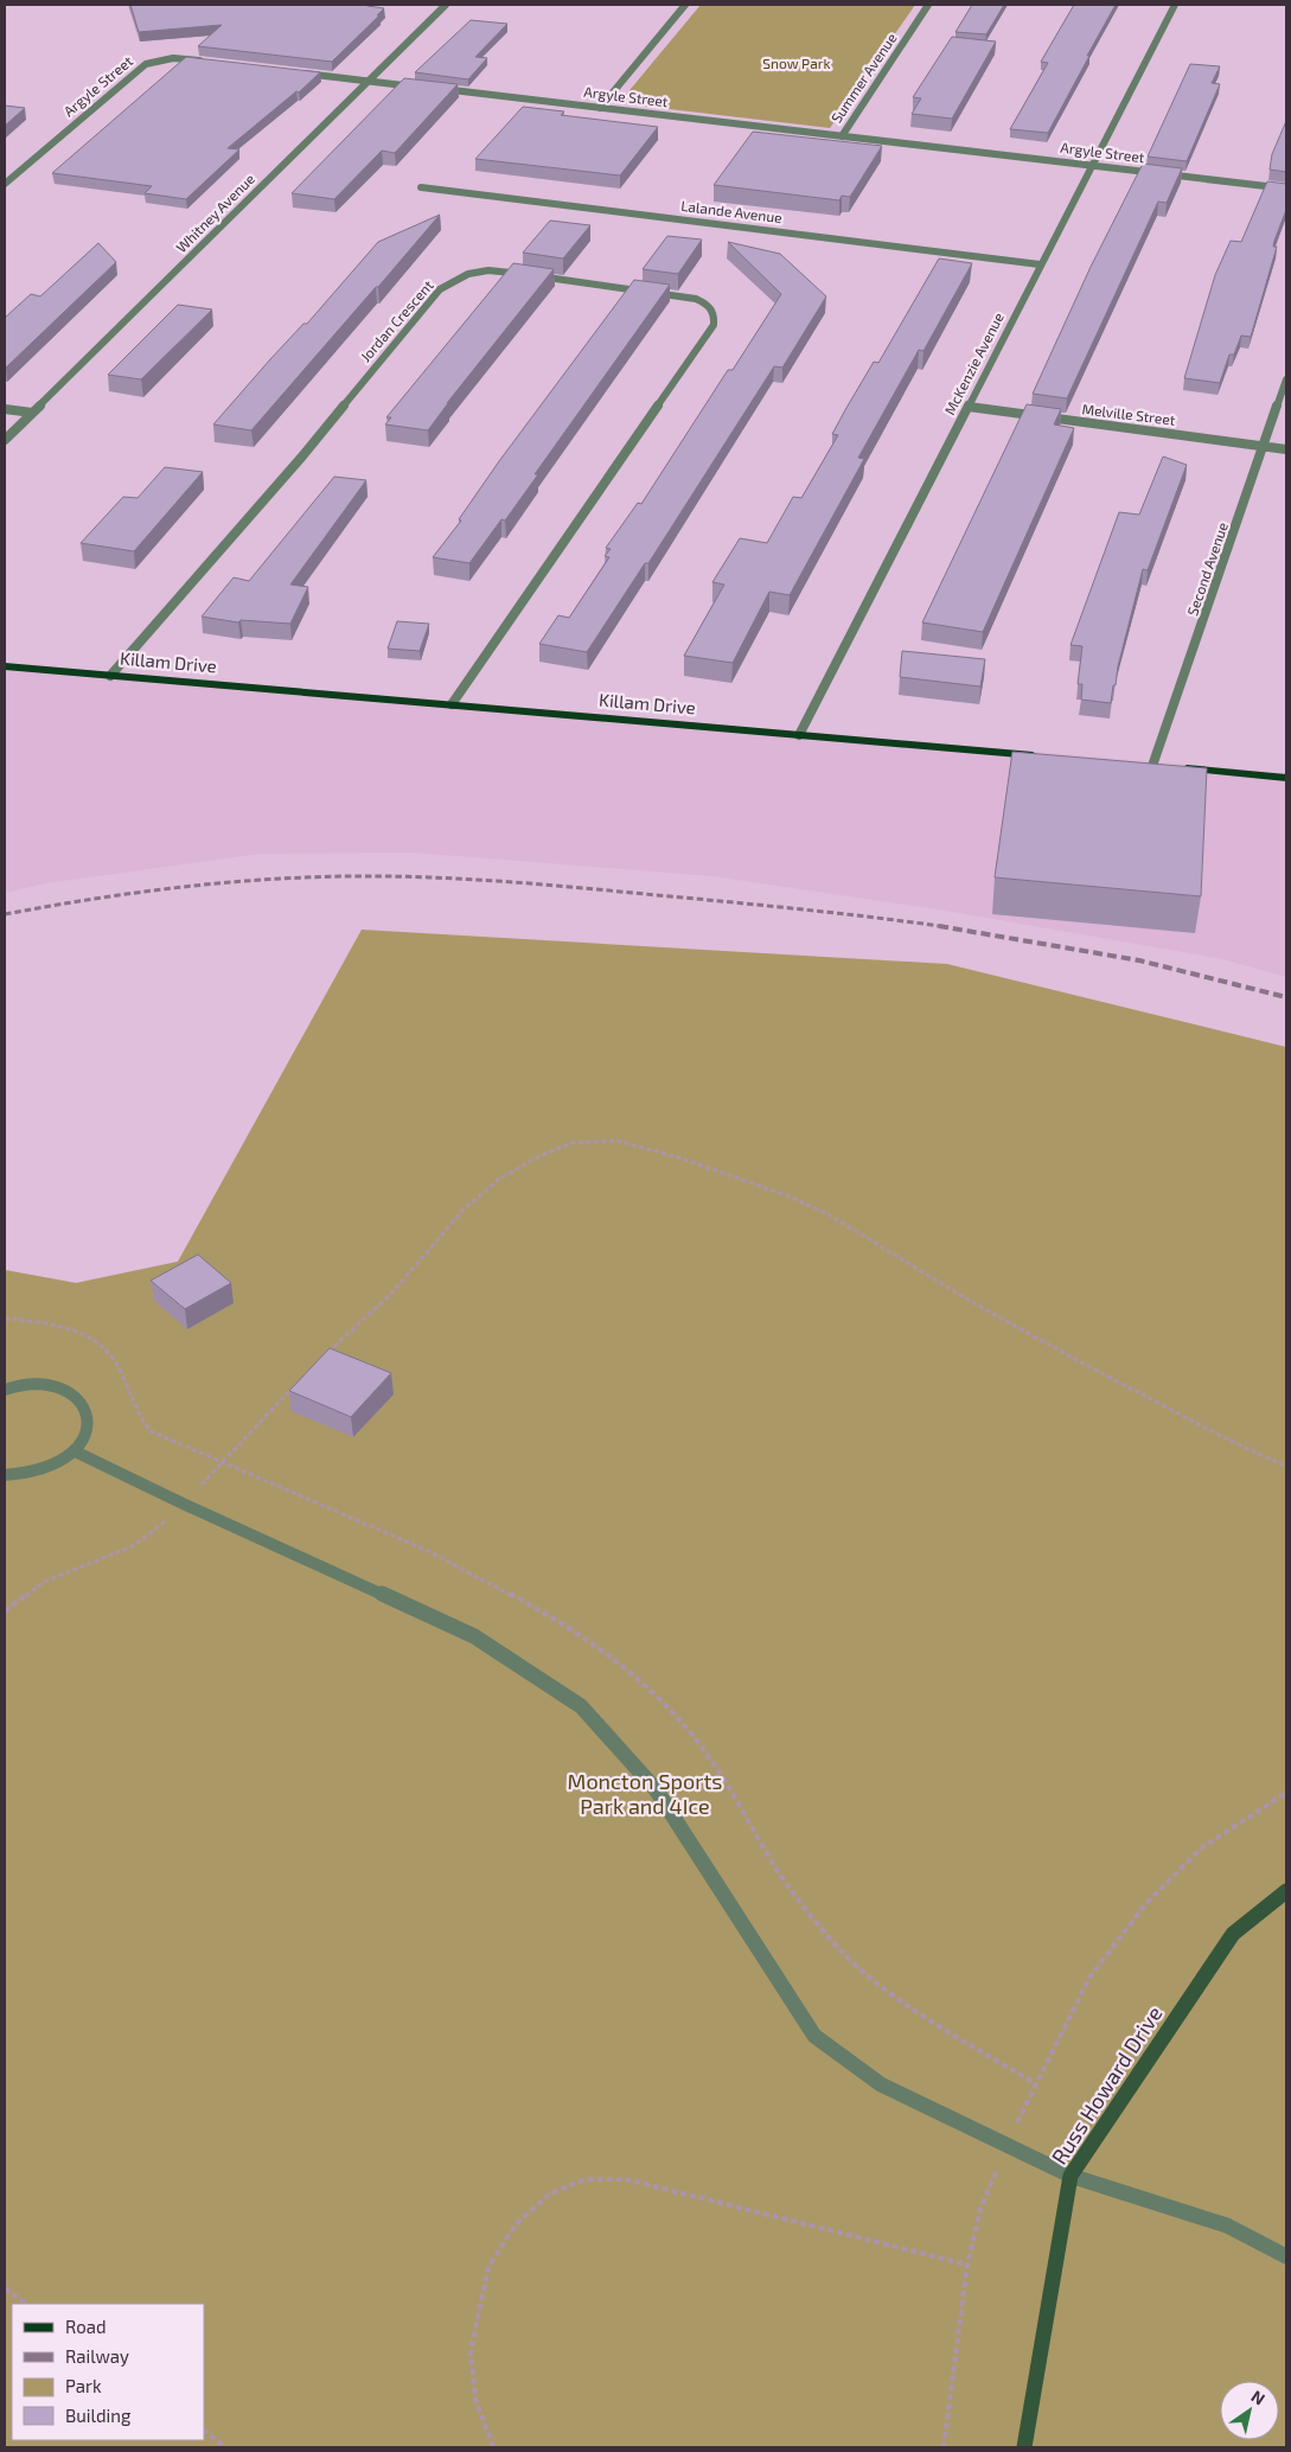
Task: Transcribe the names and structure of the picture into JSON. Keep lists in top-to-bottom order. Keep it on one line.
{"streets":{"main road":["Killam Drive"],"street":["Summer Avenue","Argyle Street","Lalande Avenue","Whitney Avenue","Jordan Crescent","McKenzie Avenue","Melville Street","Second Avenue","Russ Howard Drive"]},"crossings":[["Summer Avenue","Argyle Street"],["Argyle Street","McKenzie Avenue"],["Lalande Avenue","McKenzie Avenue"],["Jordan Crescent","Killam Drive"],["McKenzie Avenue","Melville Street"],["McKenzie Avenue","Killam Drive"],["Melville Street","Second Avenue"]],"parks":["Snow Park","Moncton Sports Park and 4Ice"],"legend":["Road","Railway","Park","Building"],"north":"top right"}
